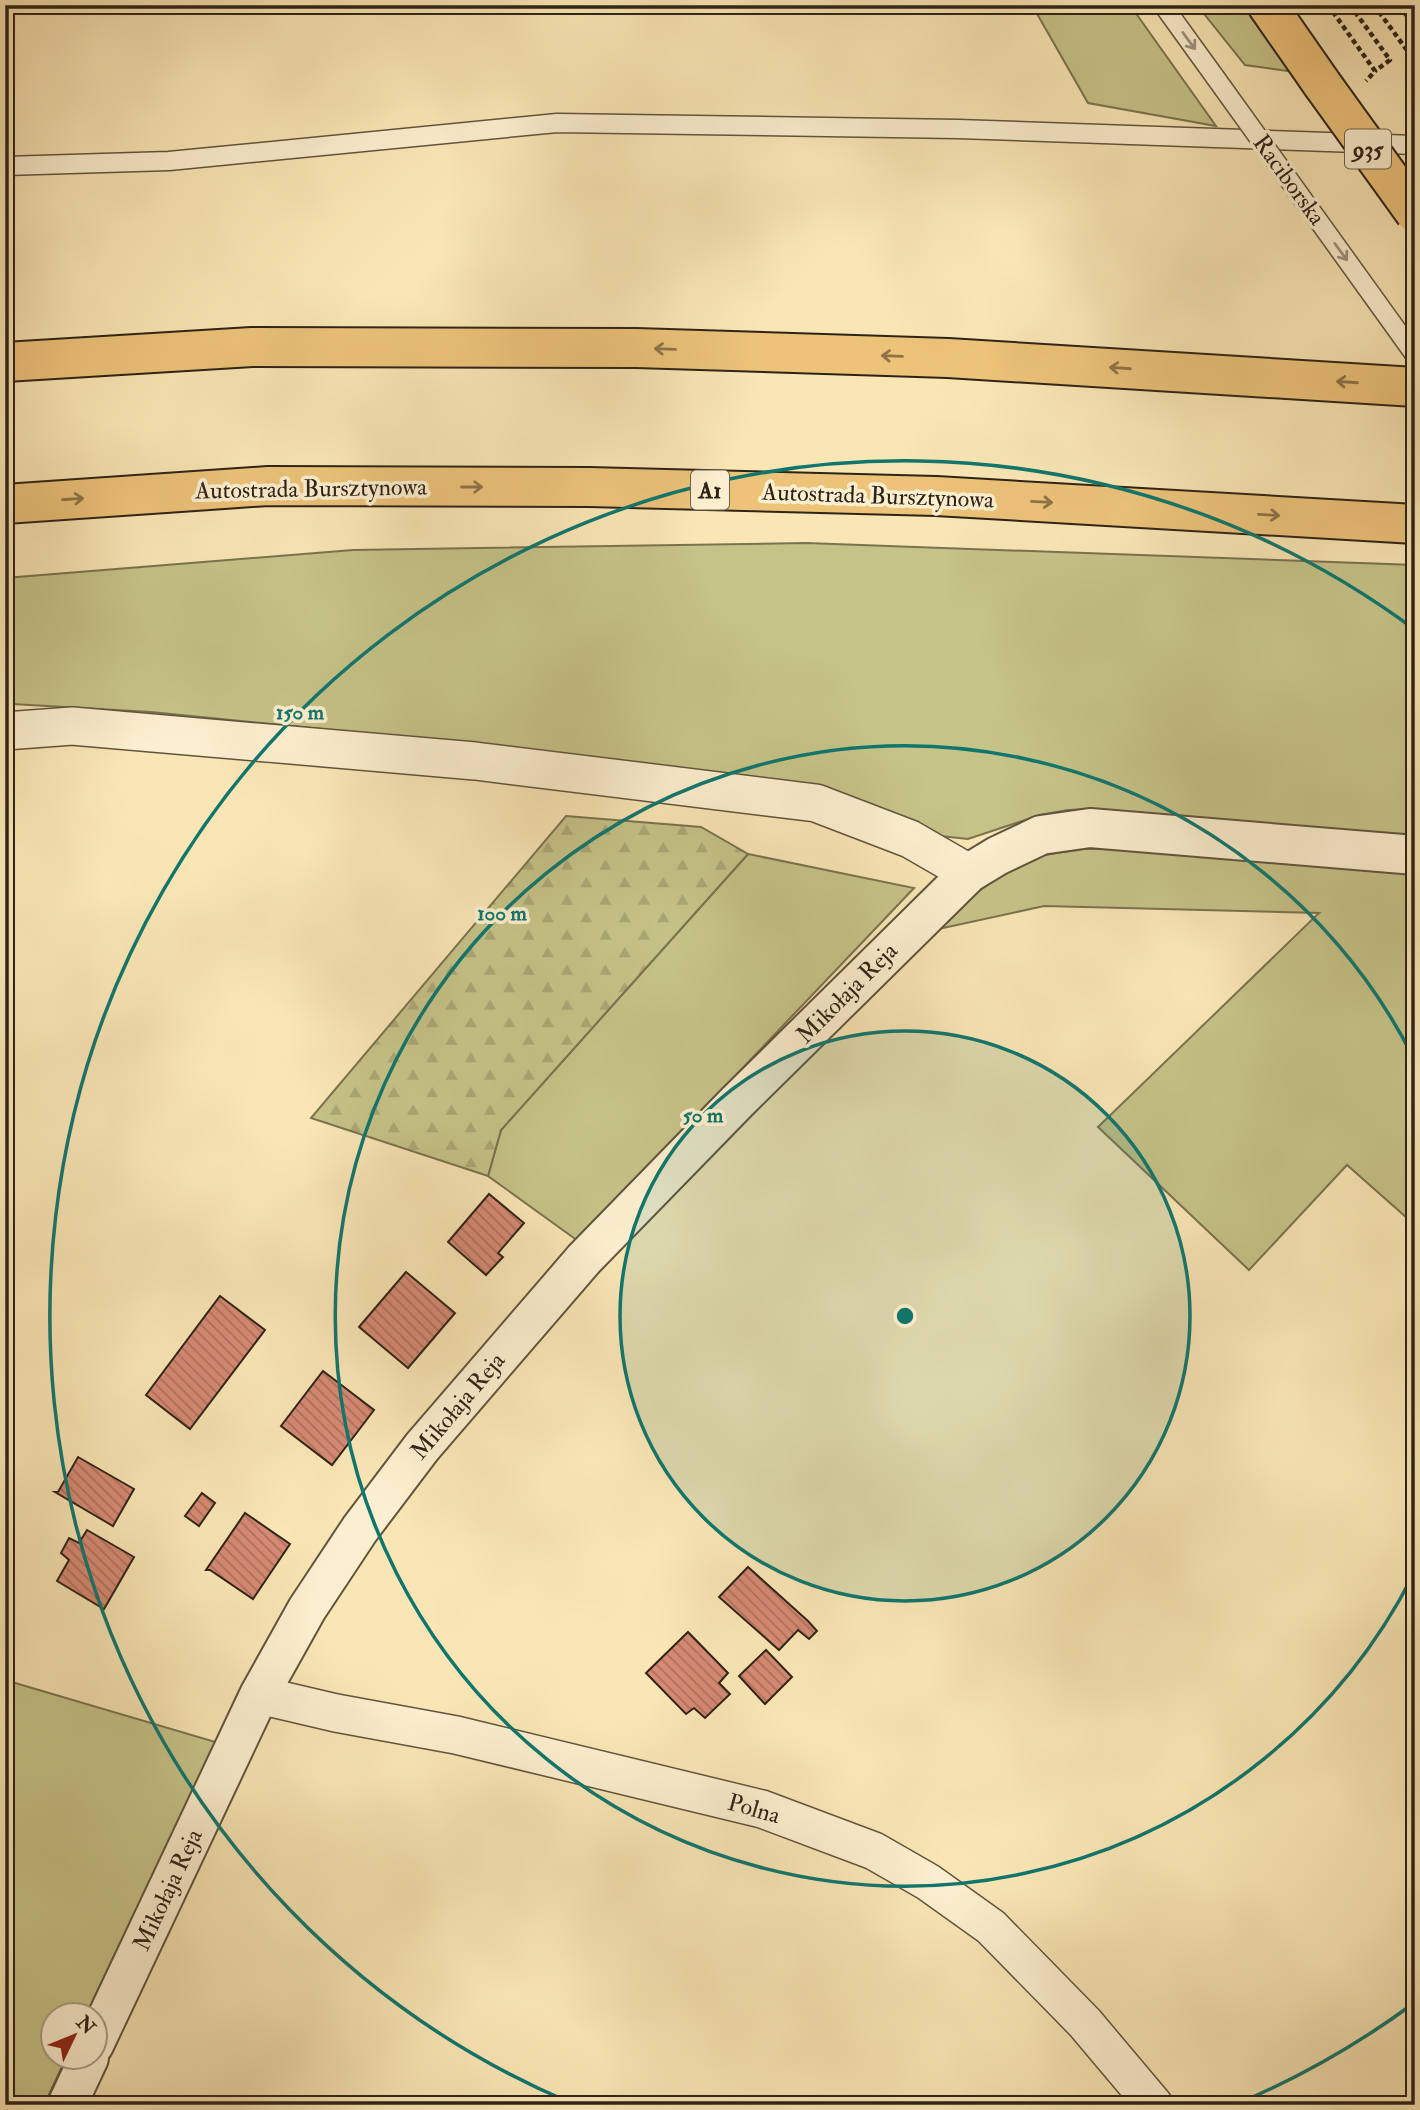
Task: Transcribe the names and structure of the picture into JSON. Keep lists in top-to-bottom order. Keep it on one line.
{"streets":{"main road":["935","Autostrada Bursztynowa","A1"],"street":["Mikołaja Reja","Polna"],"lane":["Raciborska"]},"crossings":[["Mikołaja Reja","Polna"]],"one_way":["Raciborska"],"north":"top right","rings":["150 m","100 m","50 m"]}
